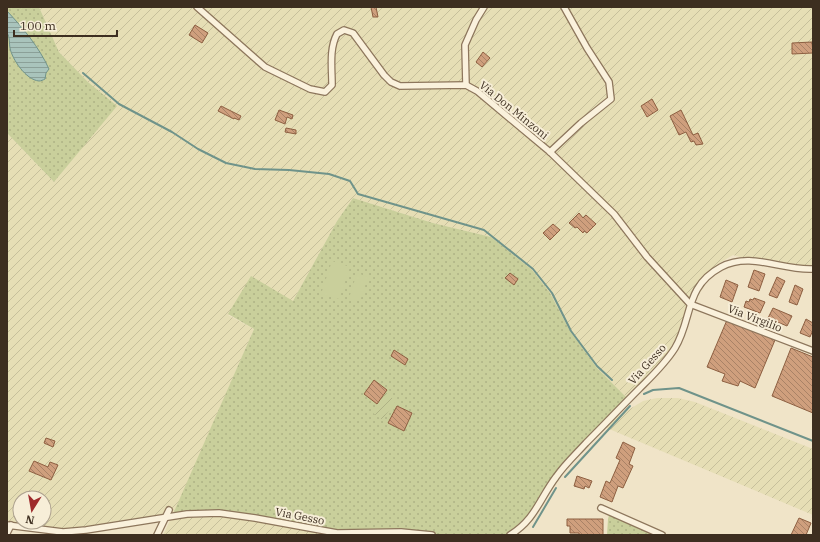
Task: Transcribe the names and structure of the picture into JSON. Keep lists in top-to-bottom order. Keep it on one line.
{"streets":{"street":["Via Don Minzoni","Via Virgilio","Via Gesso"]},"crossings":[["Via Don Minzoni","Via Virgilio"],["Via Don Minzoni","Via Gesso"],["Via Virgilio","Via Gesso"]],"scale_bar":"100 m","north":"bottom"}
